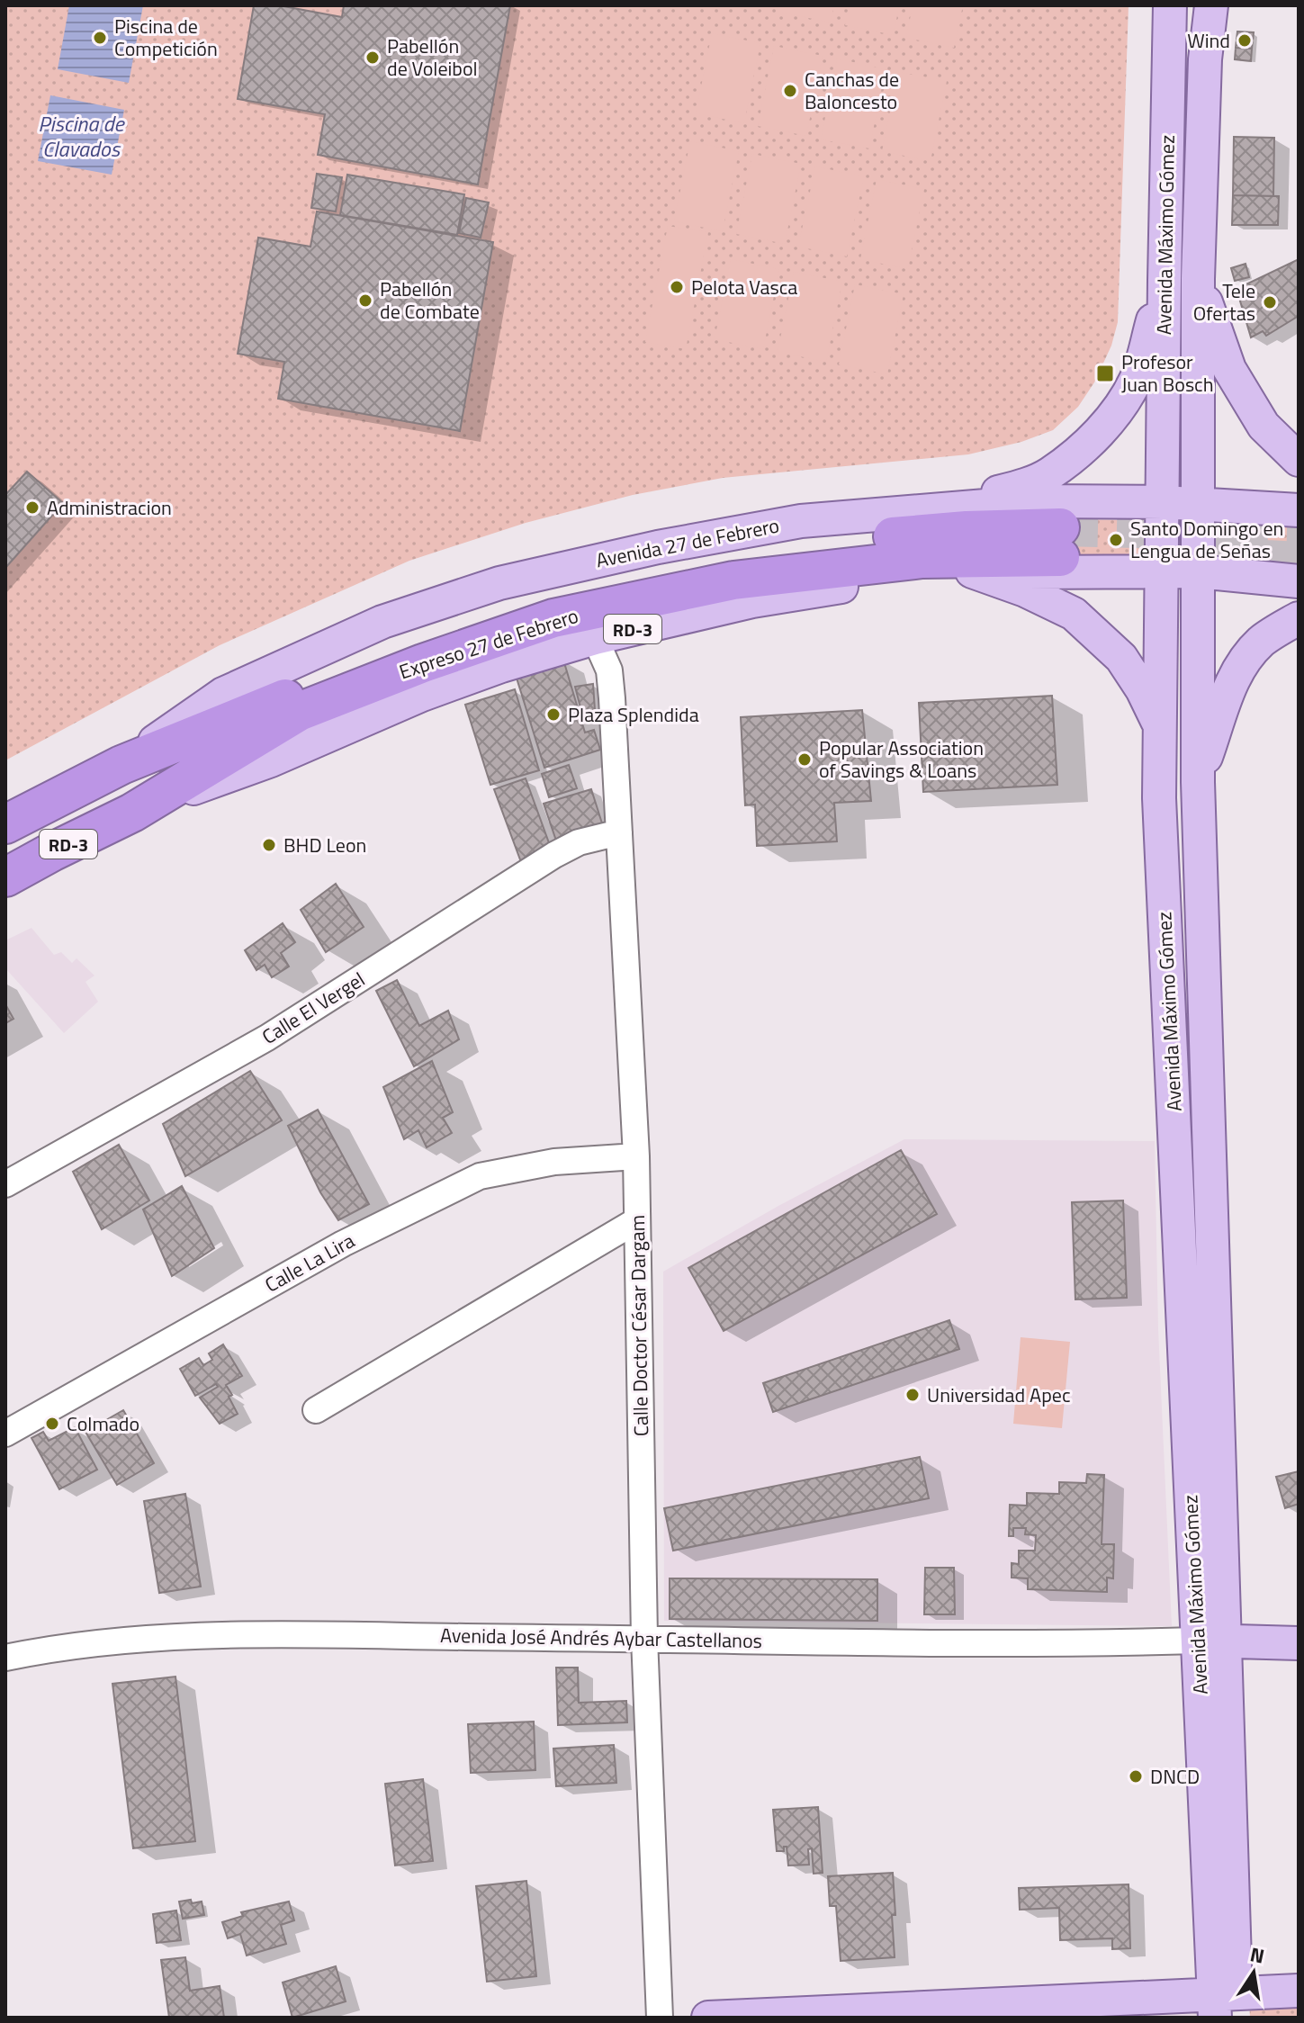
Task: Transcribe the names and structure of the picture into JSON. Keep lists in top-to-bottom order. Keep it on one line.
{"streets":{"highway":["RD-3","Expreso 27 de Febrero"],"main road":["Avenida Máximo Gómez","Avenida 27 de Febrero"],"street":["Calle El Vergel","Calle La Lira","Calle Doctor César Dargam","Avenida José Andrés Aybar Castellanos"]},"crossings":[["Avenida Máximo Gómez","Avenida 27 de Febrero"],["Avenida Máximo Gómez","RD-3"],["Avenida Máximo Gómez","Avenida José Andrés Aybar Castellanos"],["Avenida 27 de Febrero","Expreso 27 de Febrero"],["RD-3","Expreso 27 de Febrero"],["RD-3","Calle Doctor César Dargam"],["Calle El Vergel","Calle Doctor César Dargam"],["Calle La Lira","Calle Doctor César Dargam"],["Calle Doctor César Dargam","Avenida José Andrés Aybar Castellanos"]],"water":["Piscina de Clavados"],"places":{"other":["Piscina de Competición","Wind","Pabellón de Voleibol","Canchas de Baloncesto","Pelota Vasca","Pabellón de Combate","Tele Ofertas","Administracion","Santo Domingo en Lengua de Señas","Plaza Splendida","Popular Association of Savings & Loans","BHD Leon","Universidad Apec","Colmado","DNCD"],"transit":["Profesor Juan Bosch"]},"north":"top"}
